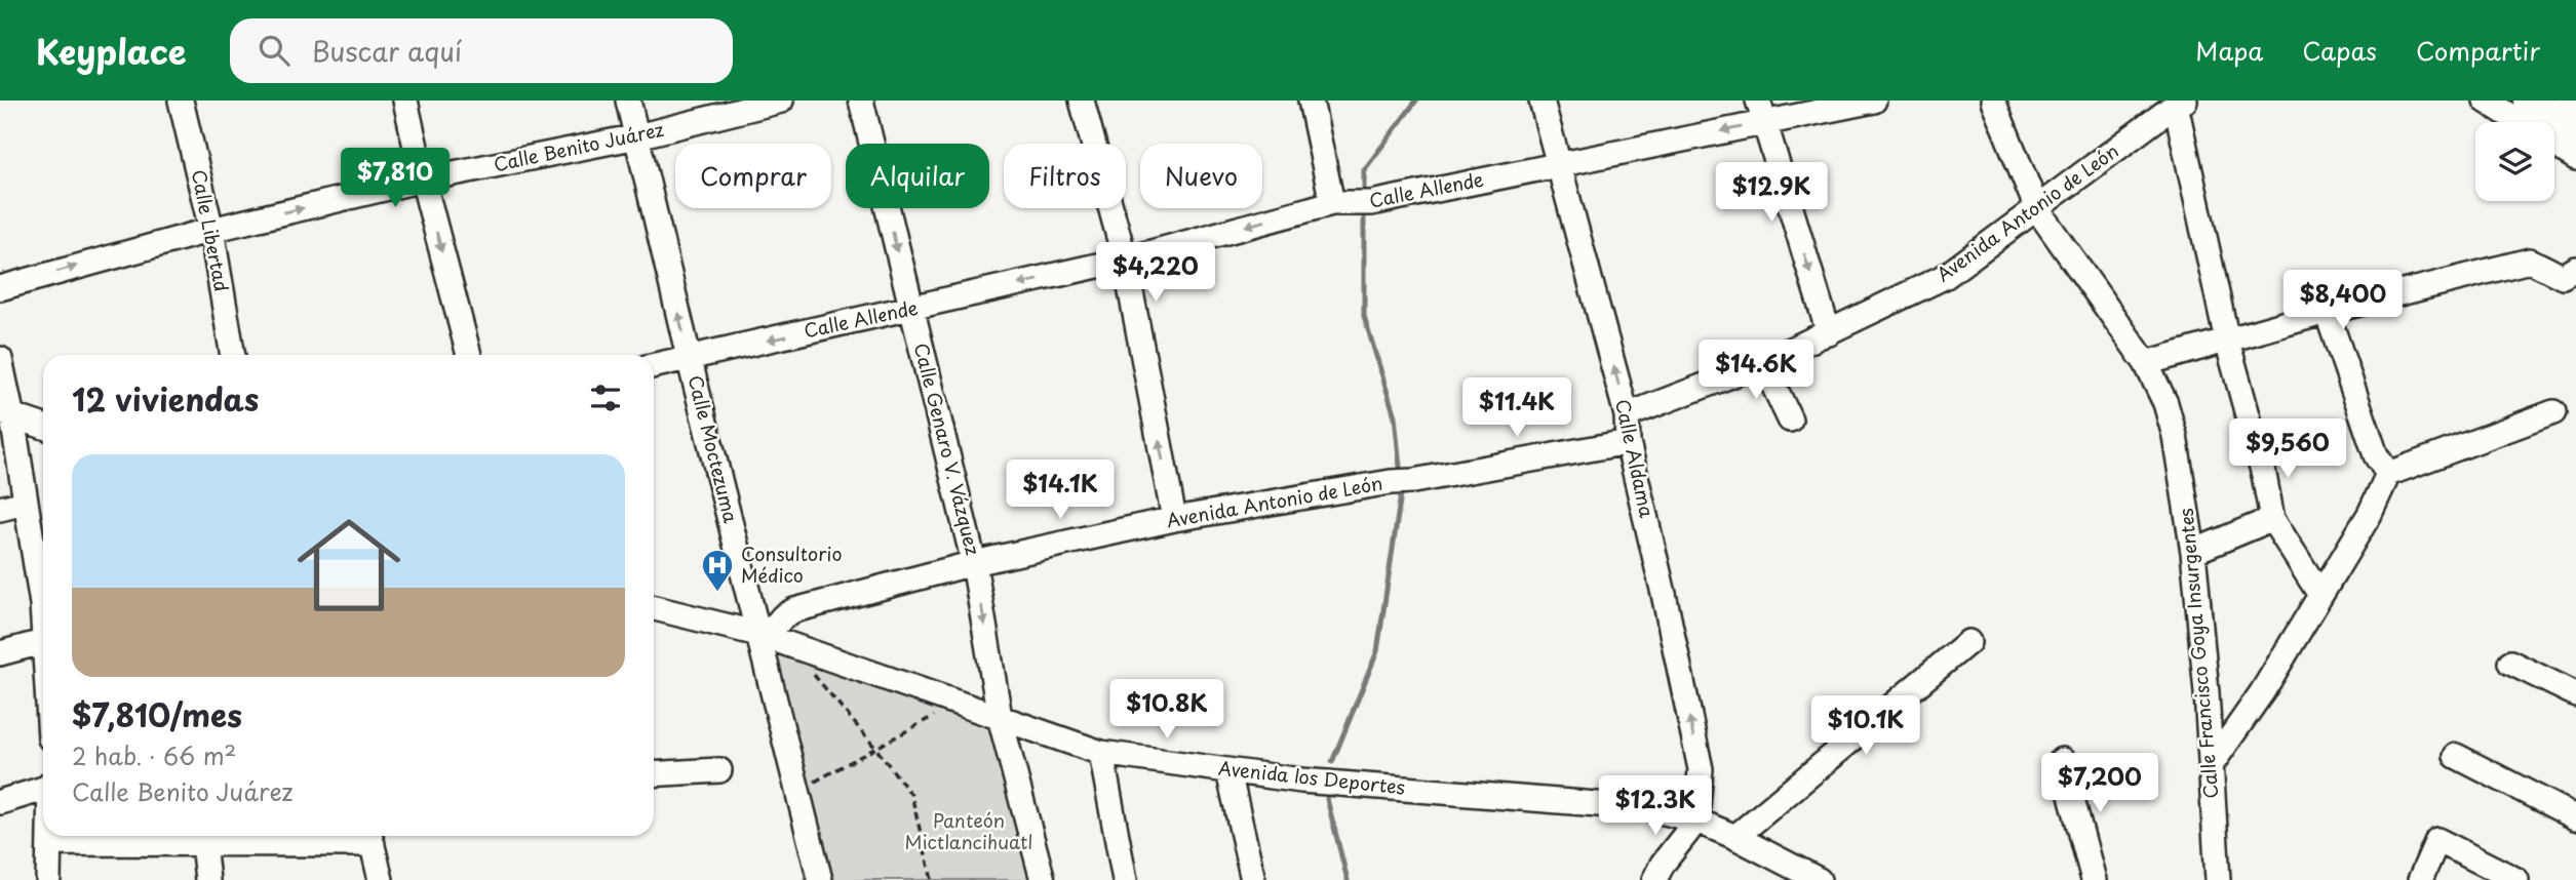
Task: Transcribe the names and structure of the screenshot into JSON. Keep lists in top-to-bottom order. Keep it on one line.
{"streets":{"street":["Calle Benito Juárez","Calle Allende","Avenida Antonio de León","Calle Libertad","Calle Moctezuma","Calle Genaro V. Vázquez","Calle Aldama","Calle Francisco Goya Insurgentes","Avenida los Deportes"]},"crossings":[["Calle Benito Juárez","Calle Libertad"],["Calle Benito Juárez","Calle Moctezuma"],["Calle Allende","Calle Moctezuma"],["Calle Allende","Calle Genaro V. Vázquez"],["Calle Allende","Calle Aldama"],["Avenida Antonio de León","Calle Moctezuma"],["Avenida Antonio de León","Calle Genaro V. Vázquez"],["Avenida Antonio de León","Calle Aldama"],["Avenida Antonio de León","Calle Francisco Goya Insurgentes"],["Avenida Antonio de León","Avenida los Deportes"],["Calle Moctezuma","Avenida los Deportes"],["Calle Genaro V. Vázquez","Avenida los Deportes"],["Calle Aldama","Avenida los Deportes"]],"one_way":["Calle Benito Juárez","Calle Allende","Calle Genaro V. Vázquez","Calle Aldama"],"parks":["Panteón Mictlancihuatl"],"places":{"hospital":["Consultorio Médico"]},"page":{"header":"Keyplace","search":"Buscar aquí","nav":["Mapa","Capas","Compartir"],"chip":["Comprar","Alquilar","Filtros","Nuevo"],"price":["$7,810","$12.9K","$4,220","$8,400","$14.6K","$11.4K","$9,560","$14.1K","$10.8K","$10.1K","$7,200","$12.3K"],"heading":"12 viviendas","list":[{"name":"$7,810/mes","note":"2 hab. · 66 m² · Calle Benito Juárez"}]}}
